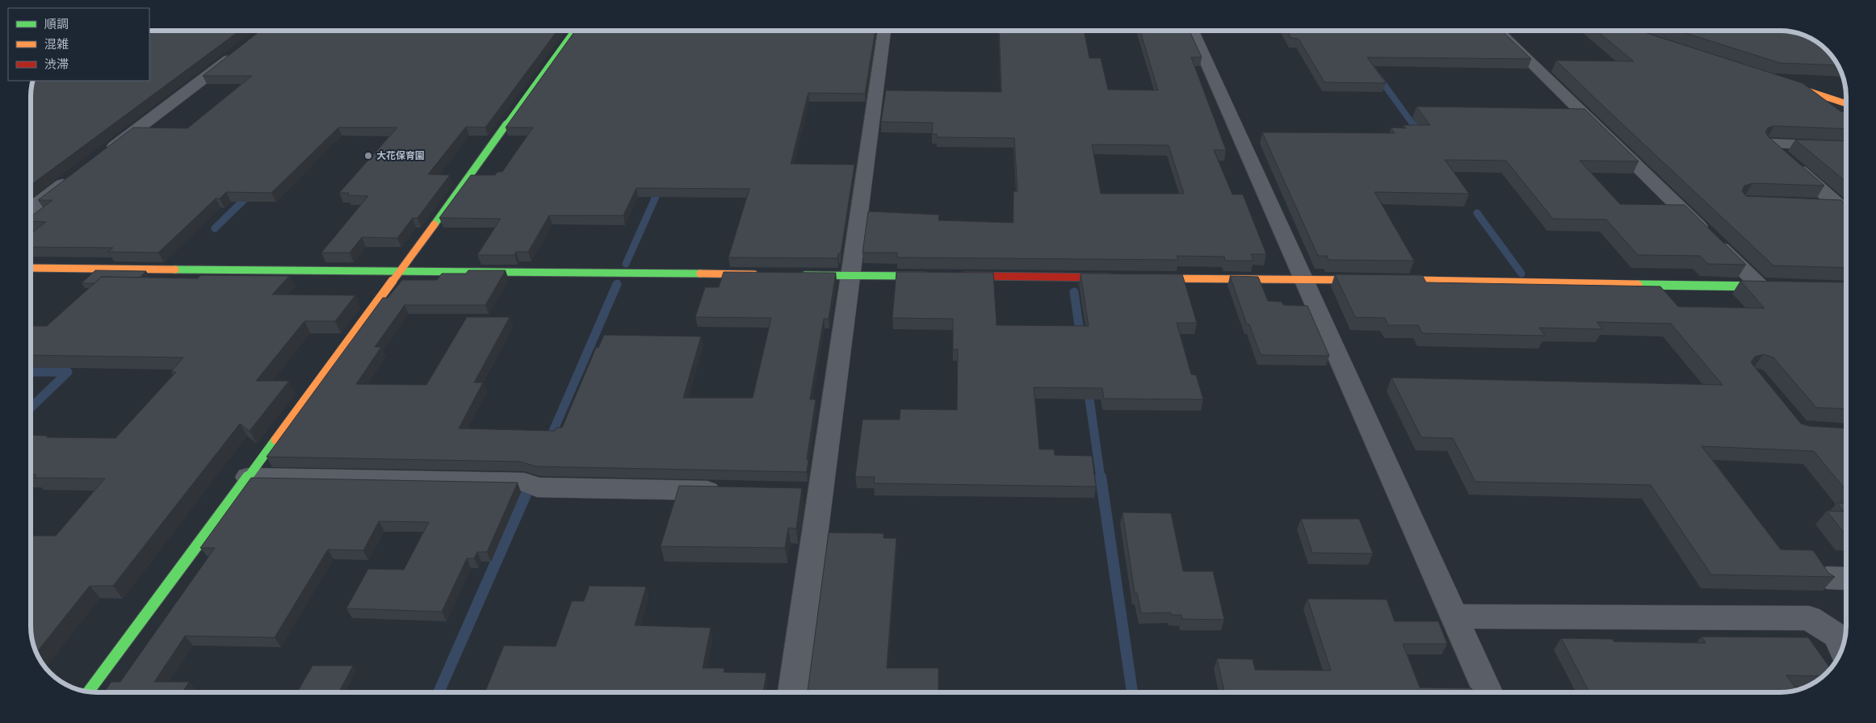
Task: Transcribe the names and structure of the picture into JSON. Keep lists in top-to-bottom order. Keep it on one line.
{"places":["大花保育園"],"legend":["順調","混雑","渋滞"]}
